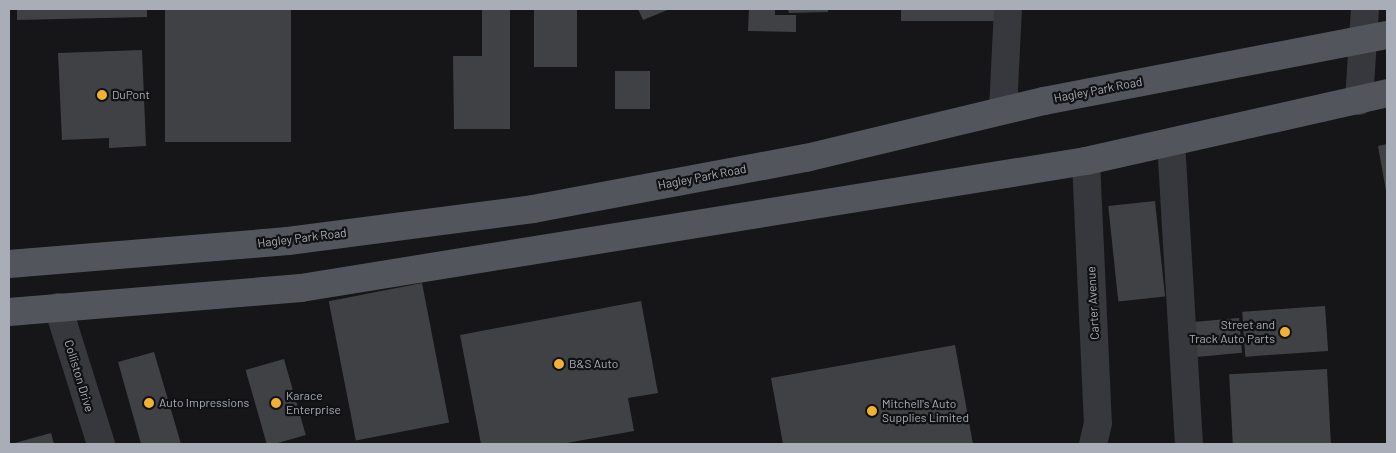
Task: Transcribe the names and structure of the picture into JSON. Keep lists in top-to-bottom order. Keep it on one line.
{"streets":{"main road":["Hagley Park Road"],"street":["Carter Avenue","Colliston Drive"]},"places":["DuPont","Street and Track Auto Parts","B&S Auto","Auto Impressions","Karace Enterprise","Mitchell's Auto Supplies Limited"]}
